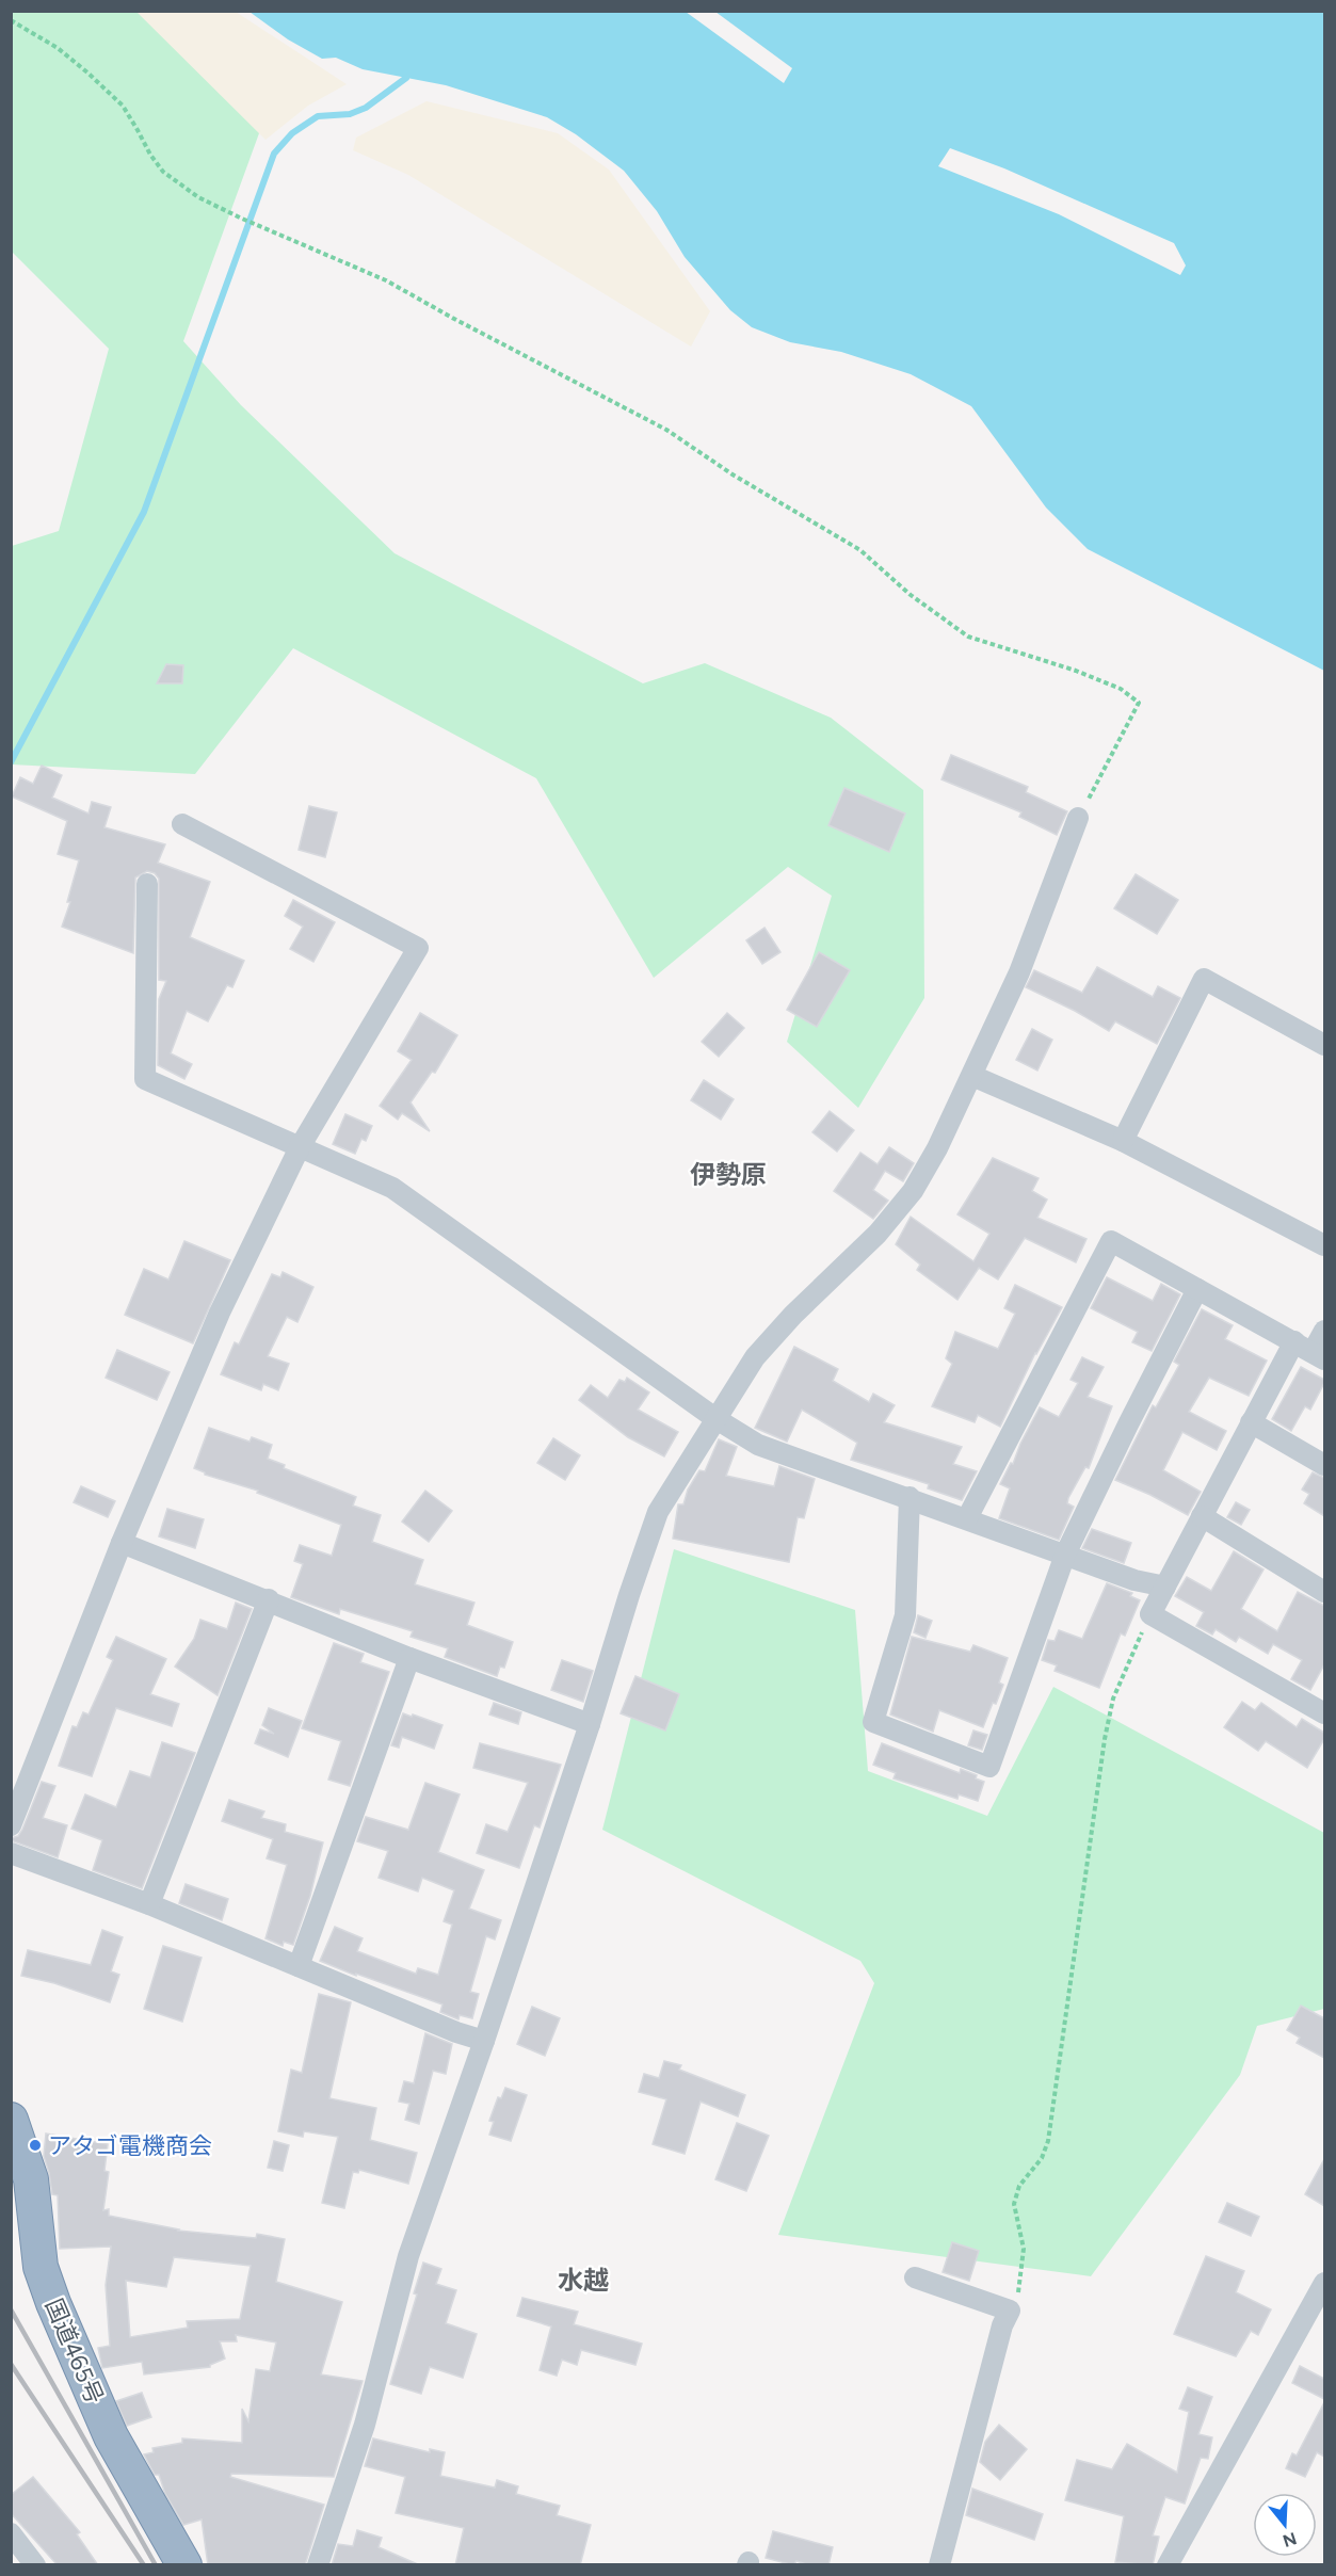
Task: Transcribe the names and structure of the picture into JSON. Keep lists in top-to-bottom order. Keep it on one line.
{"streets":{"highway":["国道465号"]},"districts":["伊勢原","水越"],"places":["アタゴ電機商会"],"north":"bottom"}
